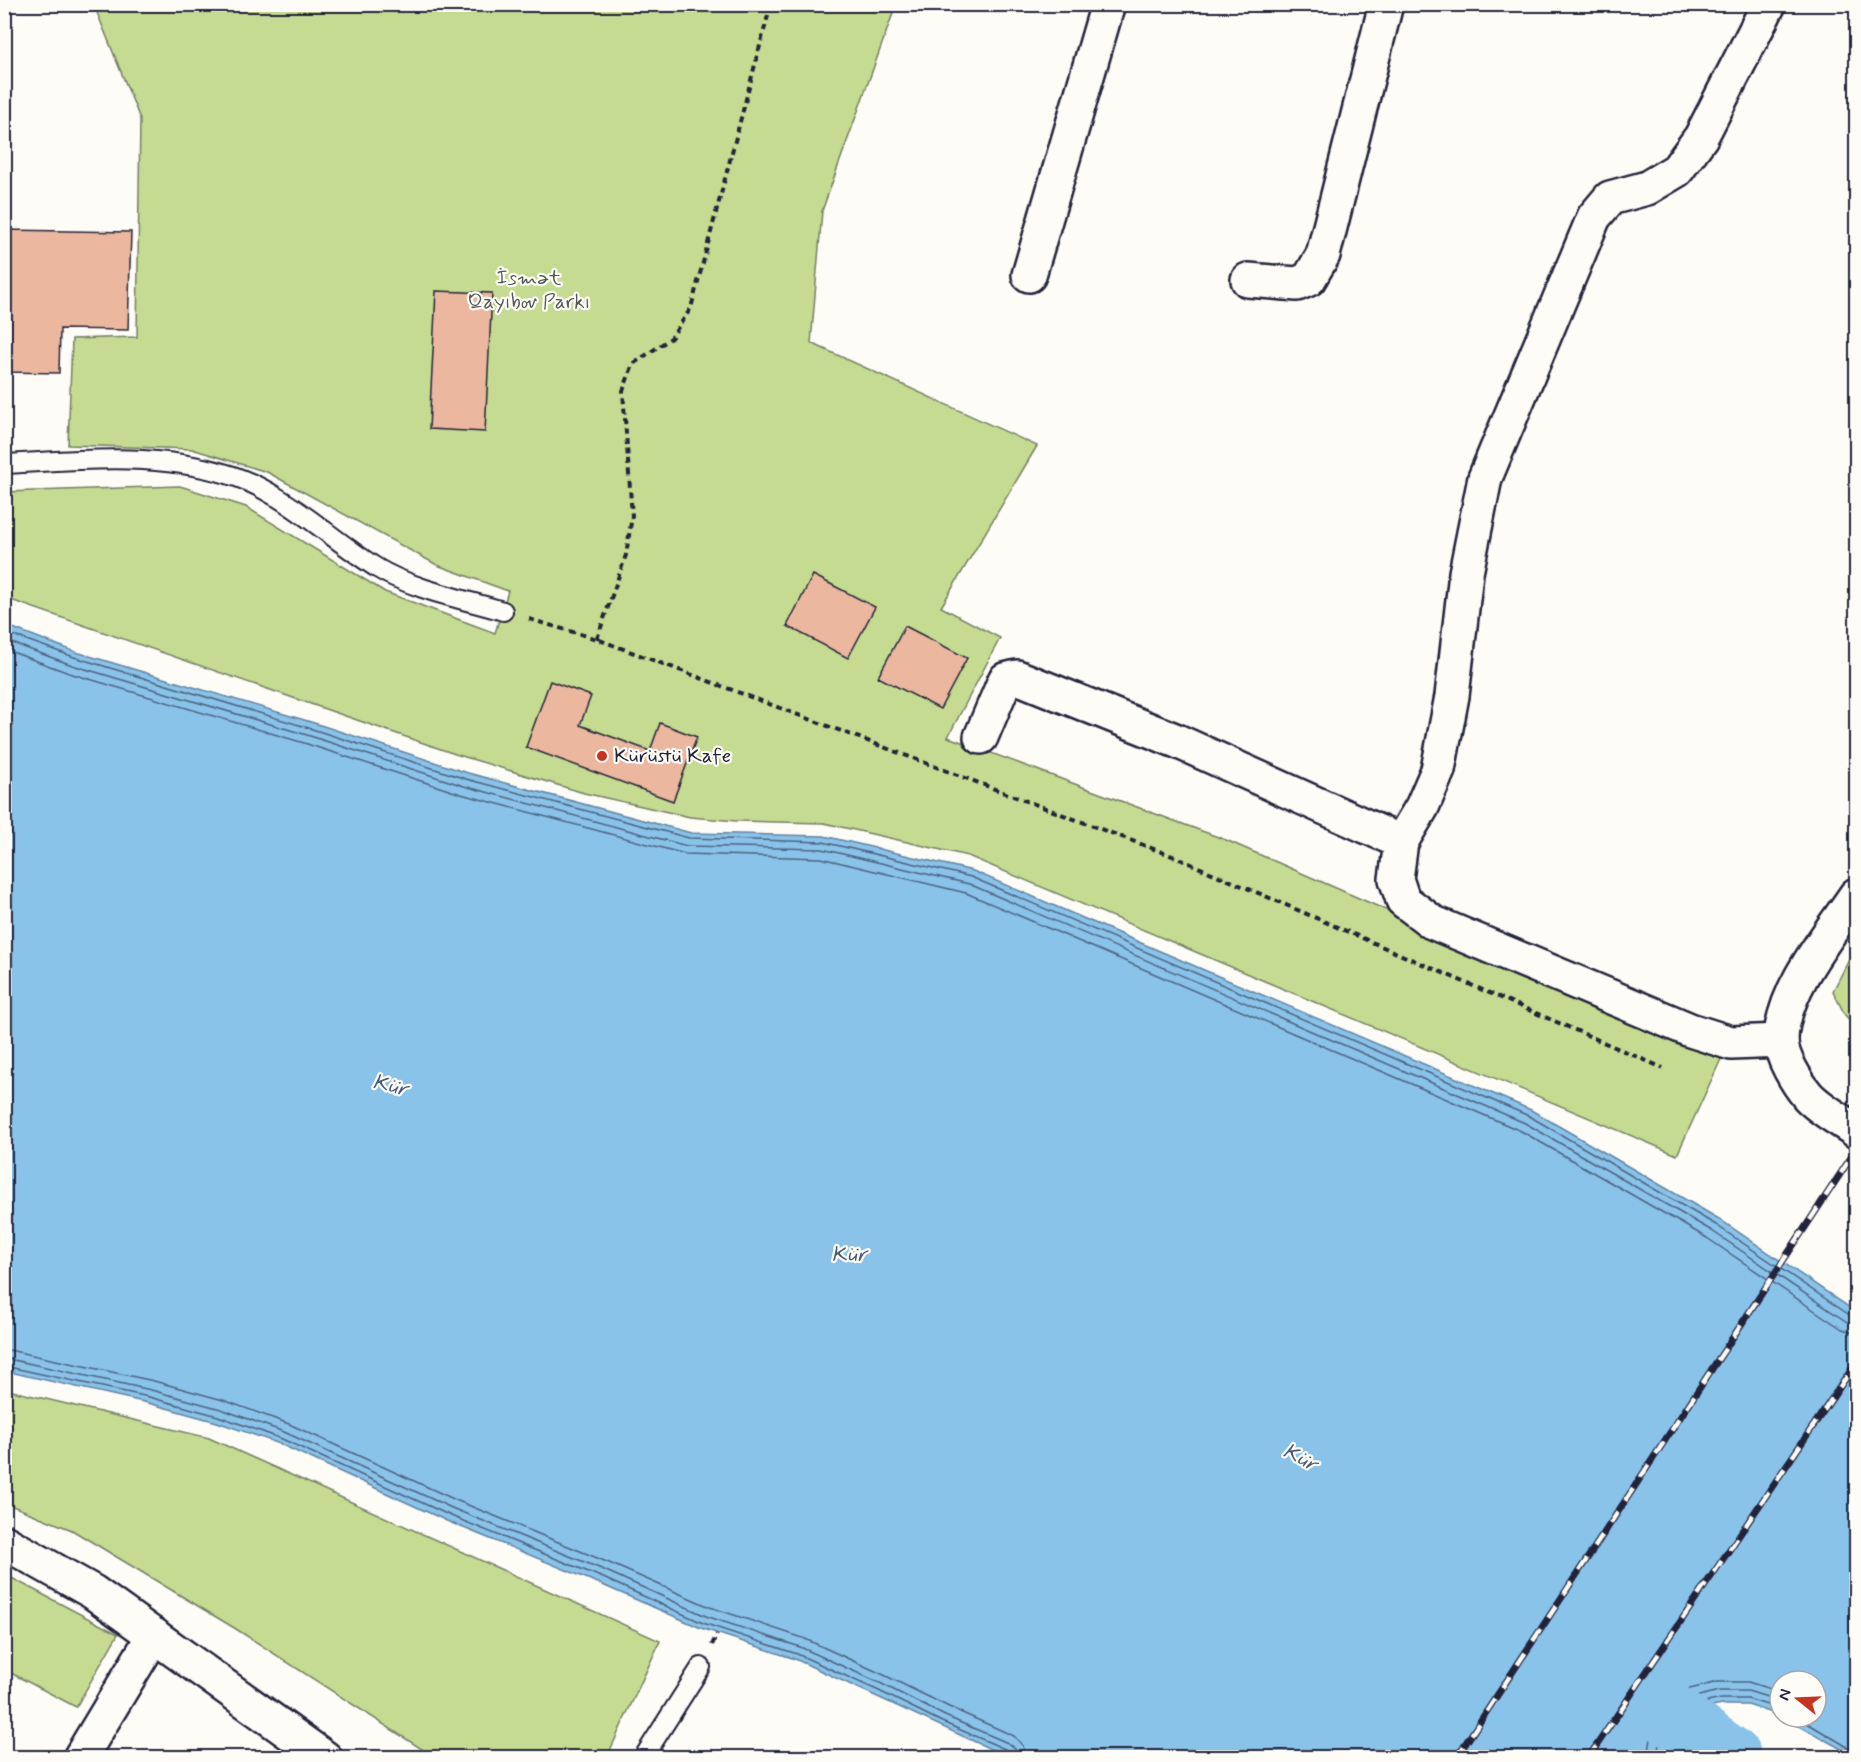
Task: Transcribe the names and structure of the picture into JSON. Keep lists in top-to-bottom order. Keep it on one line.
{"water":["Kür"],"parks":["İsmət Qayıbov Parkı"],"places":["Kürüstü Kafe"],"north":"left"}
